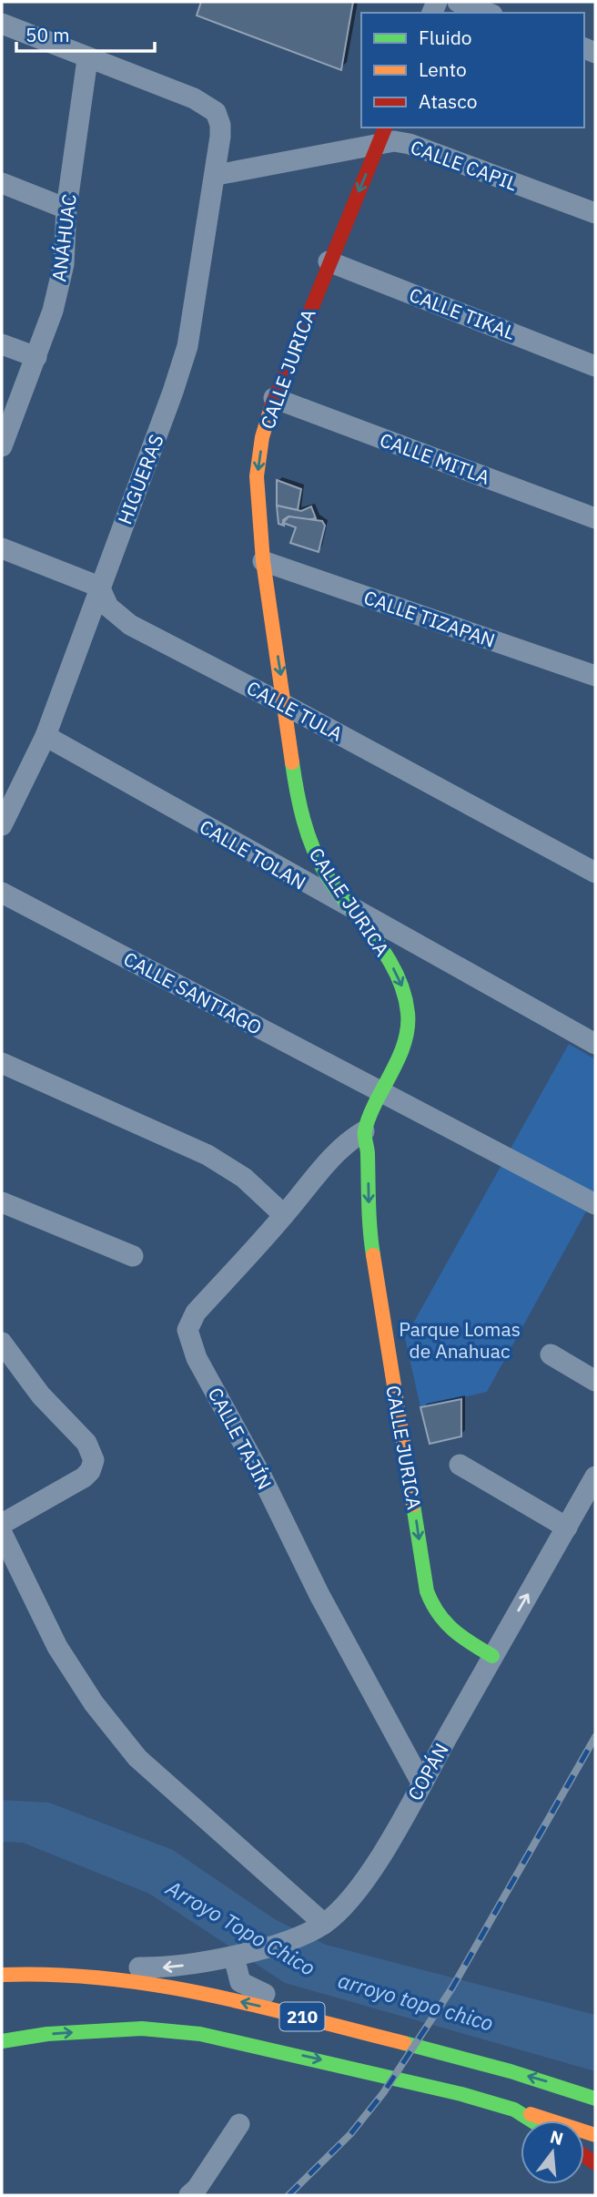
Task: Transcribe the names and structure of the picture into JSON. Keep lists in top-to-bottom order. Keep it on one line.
{"streets":{"main road":["CALLE JURICA","210"],"street":["CALLE CAPIL","ANÁHUAC","CALLE TIKAL","CALLE MITLA","HIGUERAS","CALLE TIZAPAN","CALLE TULA","CALLE TOLAN","CALLE SANTIAGO","CALLE TAJÍN","COPÁN"]},"crossings":[["CALLE CAPIL","CALLE JURICA"],["CALLE CAPIL","HIGUERAS"],["ANÁHUAC","HIGUERAS"],["CALLE TIKAL","CALLE JURICA"],["CALLE JURICA","CALLE MITLA"],["CALLE JURICA","CALLE TIZAPAN"],["CALLE JURICA","CALLE TULA"],["CALLE JURICA","CALLE TOLAN"],["CALLE JURICA","CALLE SANTIAGO"],["CALLE JURICA","CALLE TAJÍN"],["CALLE JURICA","COPÁN"],["HIGUERAS","CALLE TULA"],["HIGUERAS","CALLE TOLAN"],["CALLE TAJÍN","COPÁN"],["COPÁN","210"]],"one_way":["CALLE JURICA"],"water":["Arroyo Topo Chico","arroyo topo chico"],"parks":["Parque Lomas de Anahuac"],"legend":["Fluido","Lento","Atasco"],"scale_bar":"50 m","north":"top"}
